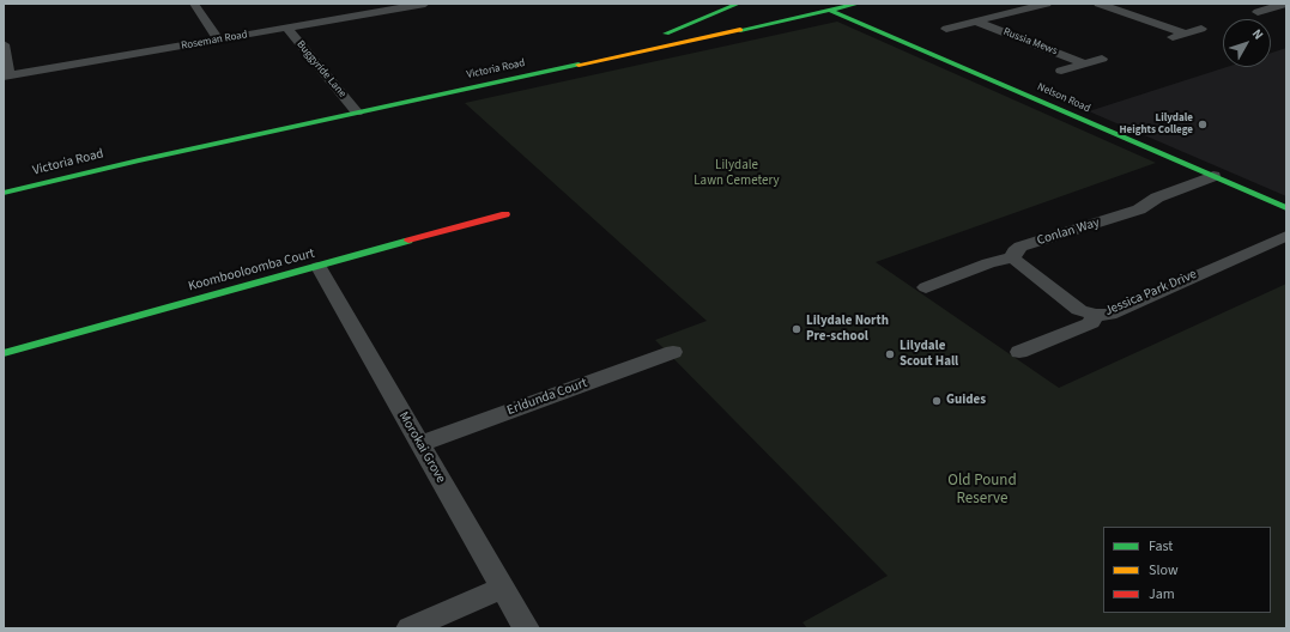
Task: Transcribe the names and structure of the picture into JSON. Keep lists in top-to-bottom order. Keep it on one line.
{"streets":{"main road":["Victoria Road","Nelson Road","Koombooloomba Court"],"street":["Roseman Road","Russia Mews","Buggyride Lane","Conlan Way","Jessica Park Drive","Erldunda Court","Morokai Grove"]},"crossings":[["Roseman Road","Buggyride Lane"],["Buggyride Lane","Victoria Road"],["Victoria Road","Nelson Road"],["Nelson Road","Conlan Way"],["Koombooloomba Court","Morokai Grove"],["Erldunda Court","Morokai Grove"]],"parks":["Lilydale Lawn Cemetery","Old Pound Reserve"],"places":["Lilydale Heights College","Lilydale North Pre-school","Lilydale Scout Hall","Guides"],"legend":["Fast","Slow","Jam"],"north":"top right"}
